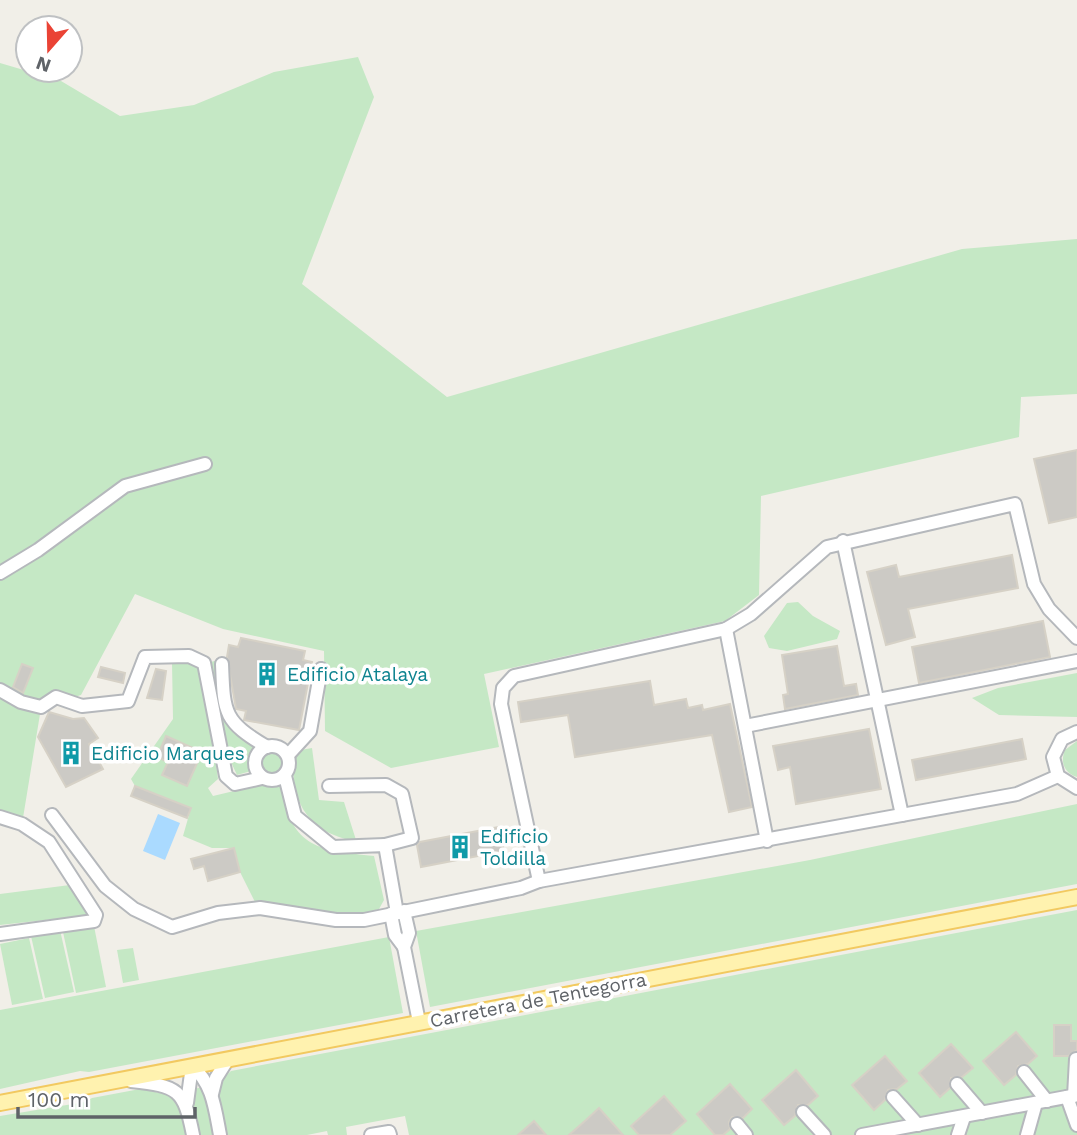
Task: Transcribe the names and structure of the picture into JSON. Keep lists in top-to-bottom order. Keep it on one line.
{"streets":{"main road":["Carretera de Tentegorra"]},"places":{"building":["Edificio Atalaya","Edificio Marques","Edificio Toldilla"]},"scale_bar":"100 m","north":"bottom"}
